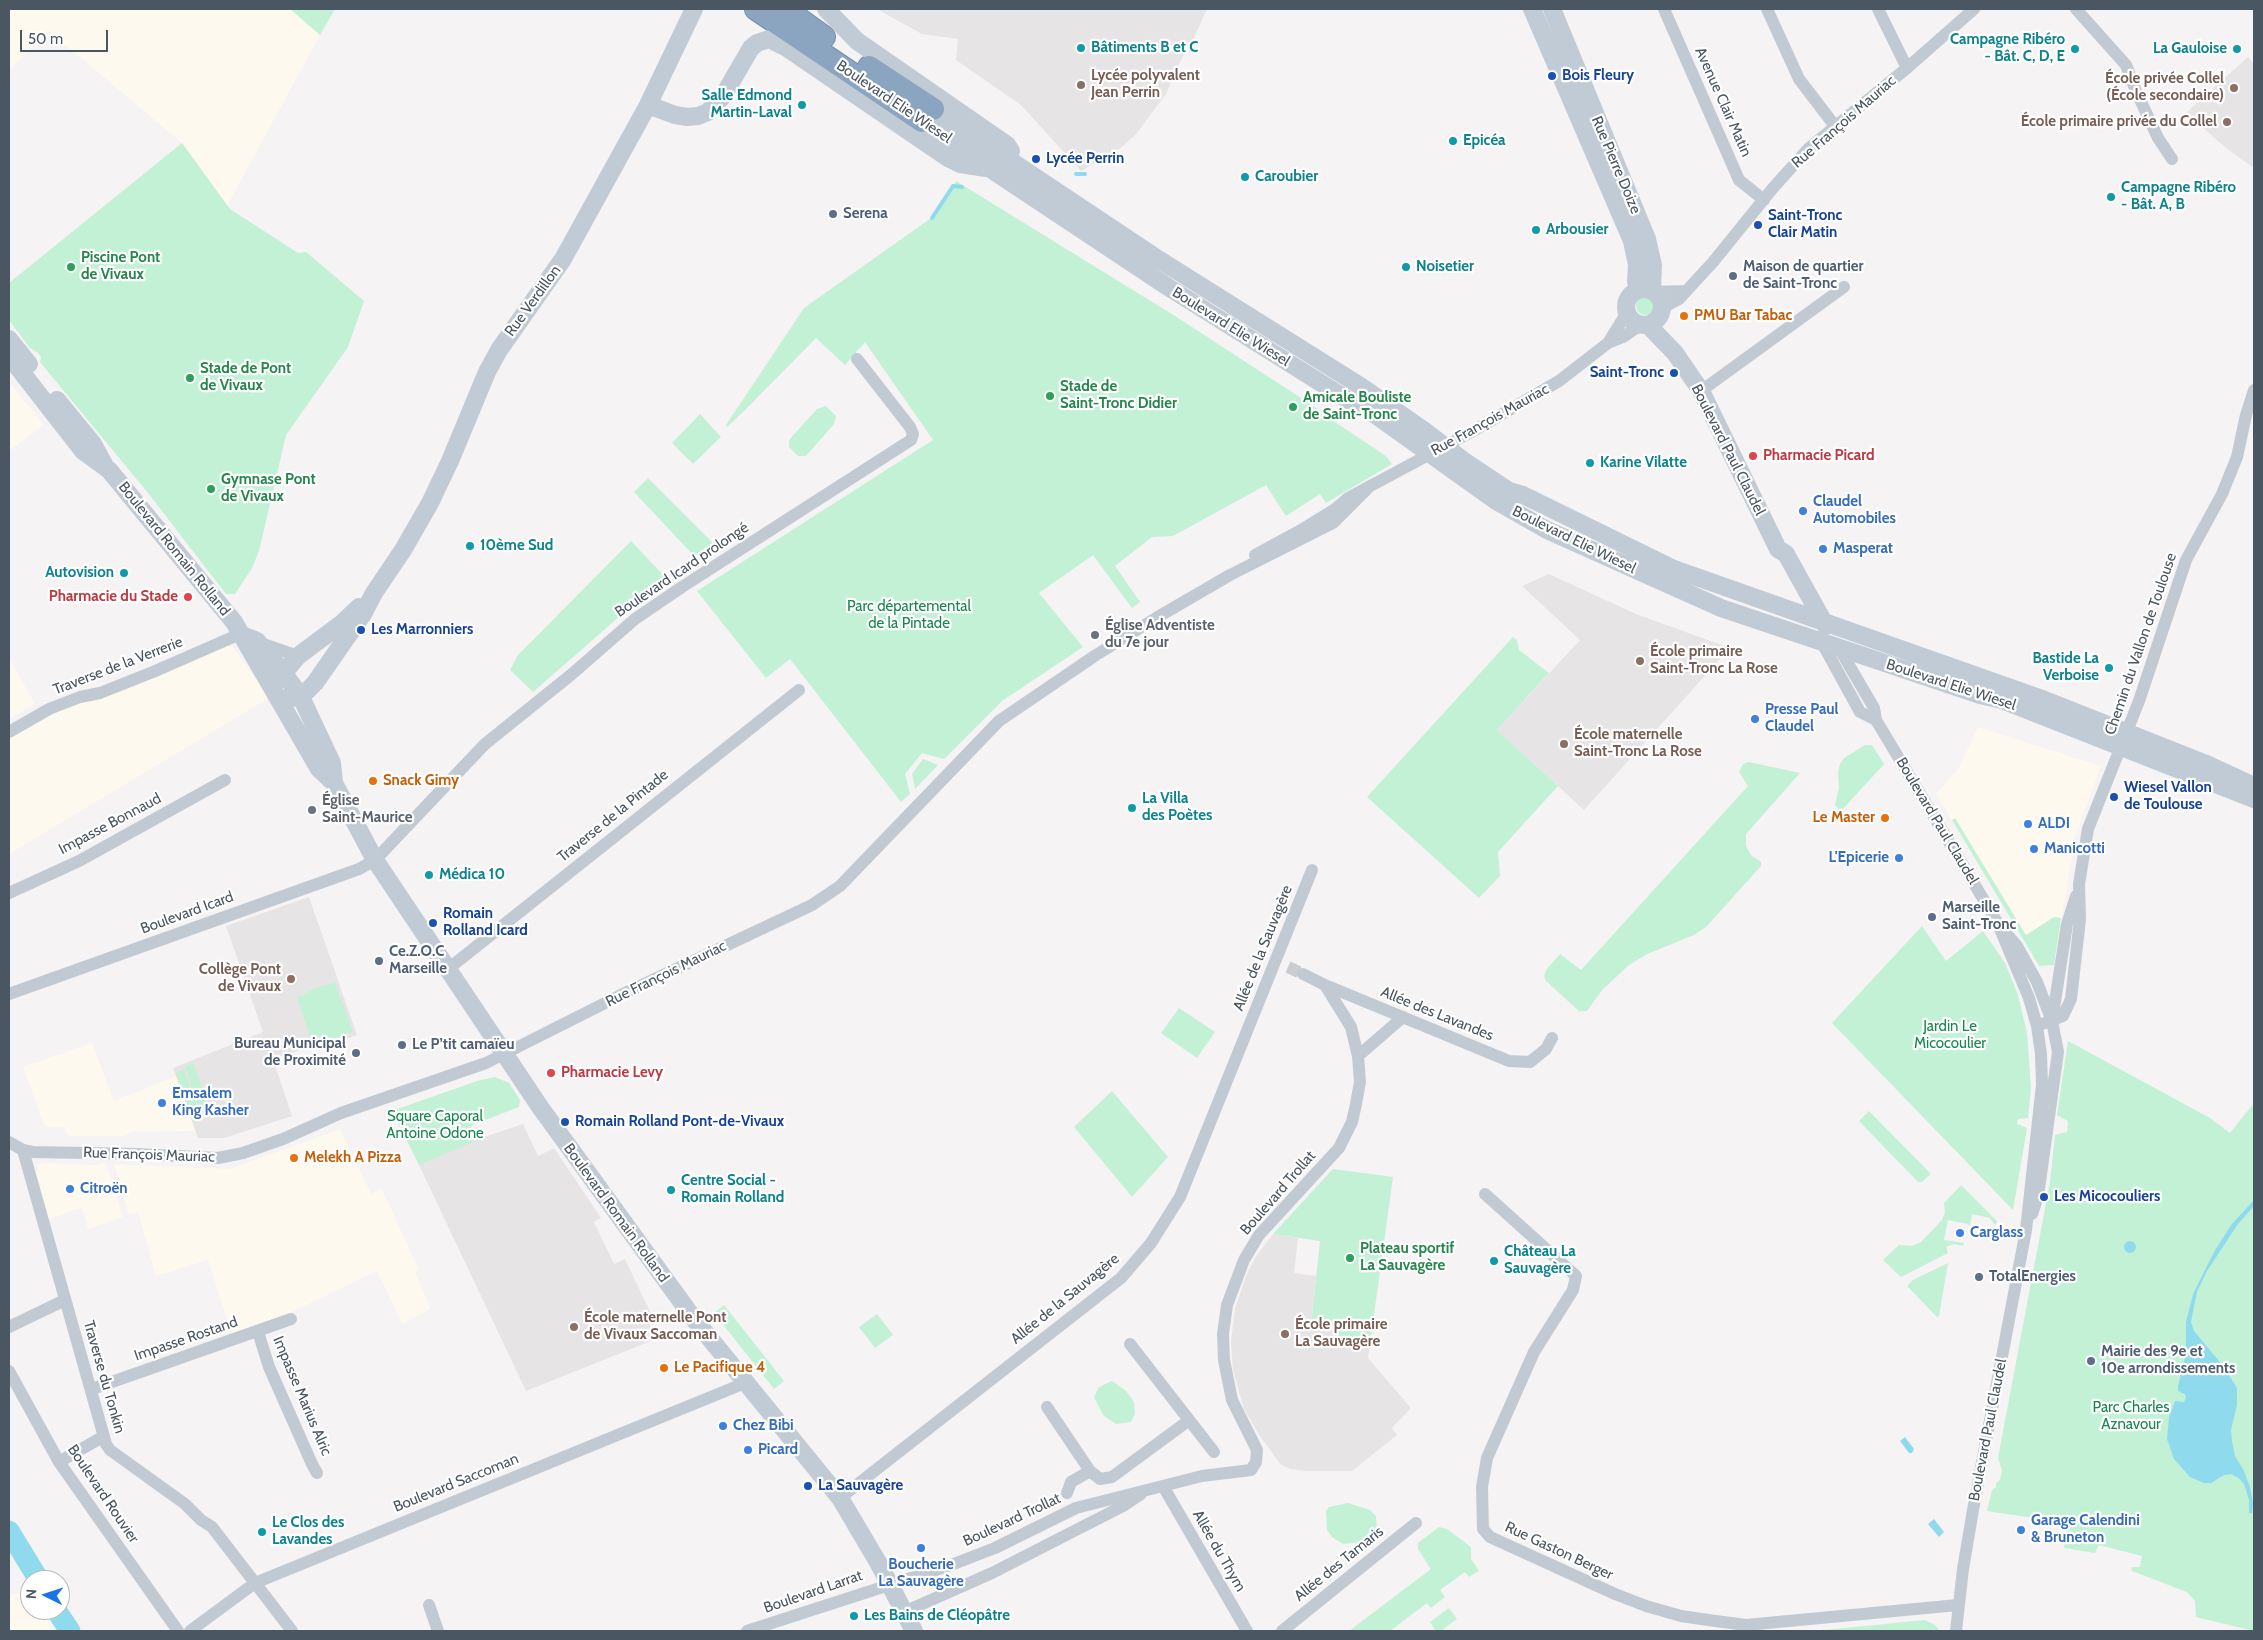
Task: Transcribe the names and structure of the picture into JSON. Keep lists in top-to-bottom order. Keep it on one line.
{"streets":{"highway":["Boulevard Elie Wiesel"],"street":["Avenue Clair Matin","Rue François Mauriac","Rue Pierre Doize","Rue Verdillon","Boulevard Paul Claudel","Boulevard Romain Rolland","Boulevard Icard prolongé","Chemin du Vallon de Toulouse","Traverse de la Verrerie","Traverse de la Pintade","Impasse Bonnaud","Boulevard Icard","Allée de la Sauvagère","Allée des Lavandes","Boulevard Trollat","Impasse Rostand","Traverse du Tonkin","Impasse Marius Alric","Boulevard Saccoman","Boulevard Rouvier","Allée du Thym","Rue Gaston Berger","Allée des Tamaris","Boulevard Larrat"]},"crossings":[["Boulevard Elie Wiesel","Rue François Mauriac"],["Boulevard Elie Wiesel","Boulevard Paul Claudel"],["Boulevard Elie Wiesel","Chemin du Vallon de Toulouse"],["Avenue Clair Matin","Rue François Mauriac"],["Rue François Mauriac","Rue Pierre Doize"],["Rue François Mauriac","Boulevard Paul Claudel"],["Rue François Mauriac","Boulevard Romain Rolland"],["Rue François Mauriac","Traverse du Tonkin"],["Rue Pierre Doize","Boulevard Paul Claudel"],["Rue Verdillon","Boulevard Romain Rolland"],["Boulevard Paul Claudel","Chemin du Vallon de Toulouse"],["Boulevard Paul Claudel","Rue Gaston Berger"],["Boulevard Romain Rolland","Boulevard Icard prolongé"],["Boulevard Romain Rolland","Traverse de la Verrerie"],["Boulevard Romain Rolland","Traverse de la Pintade"],["Boulevard Romain Rolland","Boulevard Icard"],["Boulevard Romain Rolland","Allée de la Sauvagère"],["Boulevard Romain Rolland","Boulevard Trollat"],["Boulevard Romain Rolland","Boulevard Saccoman"],["Boulevard Romain Rolland","Boulevard Larrat"],["Boulevard Icard prolongé","Boulevard Icard"],["Allée des Lavandes","Boulevard Trollat"],["Boulevard Trollat","Allée du Thym"],["Boulevard Trollat","Boulevard Larrat"],["Impasse Rostand","Traverse du Tonkin"],["Impasse Rostand","Impasse Marius Alric"],["Traverse du Tonkin","Boulevard Saccoman"]],"parks":["Parc départemental de la Pintade","Jardin Le Micocoulier","Square Caporal Antoine Odone","Parc Charles Aznavour"],"places":["Bâtiments B et C","Campagne Ribéro - Bât. C, D, E","La Gauloise","Bois Fleury","Lycée polyvalent Jean Perrin","École privée Collel (École secondaire)","Salle Edmond Martin-Laval","École primaire privée du Collel","Epicéa","Lycée Perrin","Caroubier","Campagne Ribéro - Bât. A, B","Serena","Saint-Tronc Clair Matin","Arbousier","Piscine Pont de Vivaux","Noisetier","Maison de quartier de Saint-Tronc","PMU Bar Tabac","Saint-Tronc","Stade de Pont de Vivaux","Stade de Saint-Tronc Didier","Amicale Bouliste de Saint-Tronc","Pharmacie Picard","Karine Vilatte","Gymnase Pont de Vivaux","Claudel Automobiles","10ème Sud","Masperat","Autovision","Pharmacie du Stade","Les Marronniers","Église Adventiste du 7e jour","École primaire Saint-Tronc La Rose","Bastide La Verboise","Presse Paul Claudel","École maternelle Saint-Tronc La Rose","Snack Gimy","Wiesel Vallon de Toulouse","La Villa des Poètes","Église Saint-Maurice","Le Master","ALDI","Manicotti","L'Epicerie","Médica 10","Marseille Saint-Tronc","Romain Rolland Icard","Ce.Z.O.C Marseille","Collège Pont de Vivaux","Le P’tit camaïeu","Bureau Municipal de Proximité","Pharmacie Levy","Emsalem King Kasher","Romain Rolland Pont-de-Vivaux","Melekh A Pizza","Citroën","Centre Social - Romain Rolland","Les Micocouliers","Carglass","Plateau sportif La Sauvagère","Château La Sauvagère","TotalEnergies","École maternelle Pont de Vivaux Saccoman","École primaire La Sauvagère","Mairie des 9e et 10e arrondissements","Le Pacifique 4","Chez Bibi","Picard","La Sauvagère","Garage Calendini & Bruneton","Le Clos des Lavandes","Boucherie La Sauvagère","Les Bains de Cléopâtre"],"scale_bar":"50 m","north":"left"}
